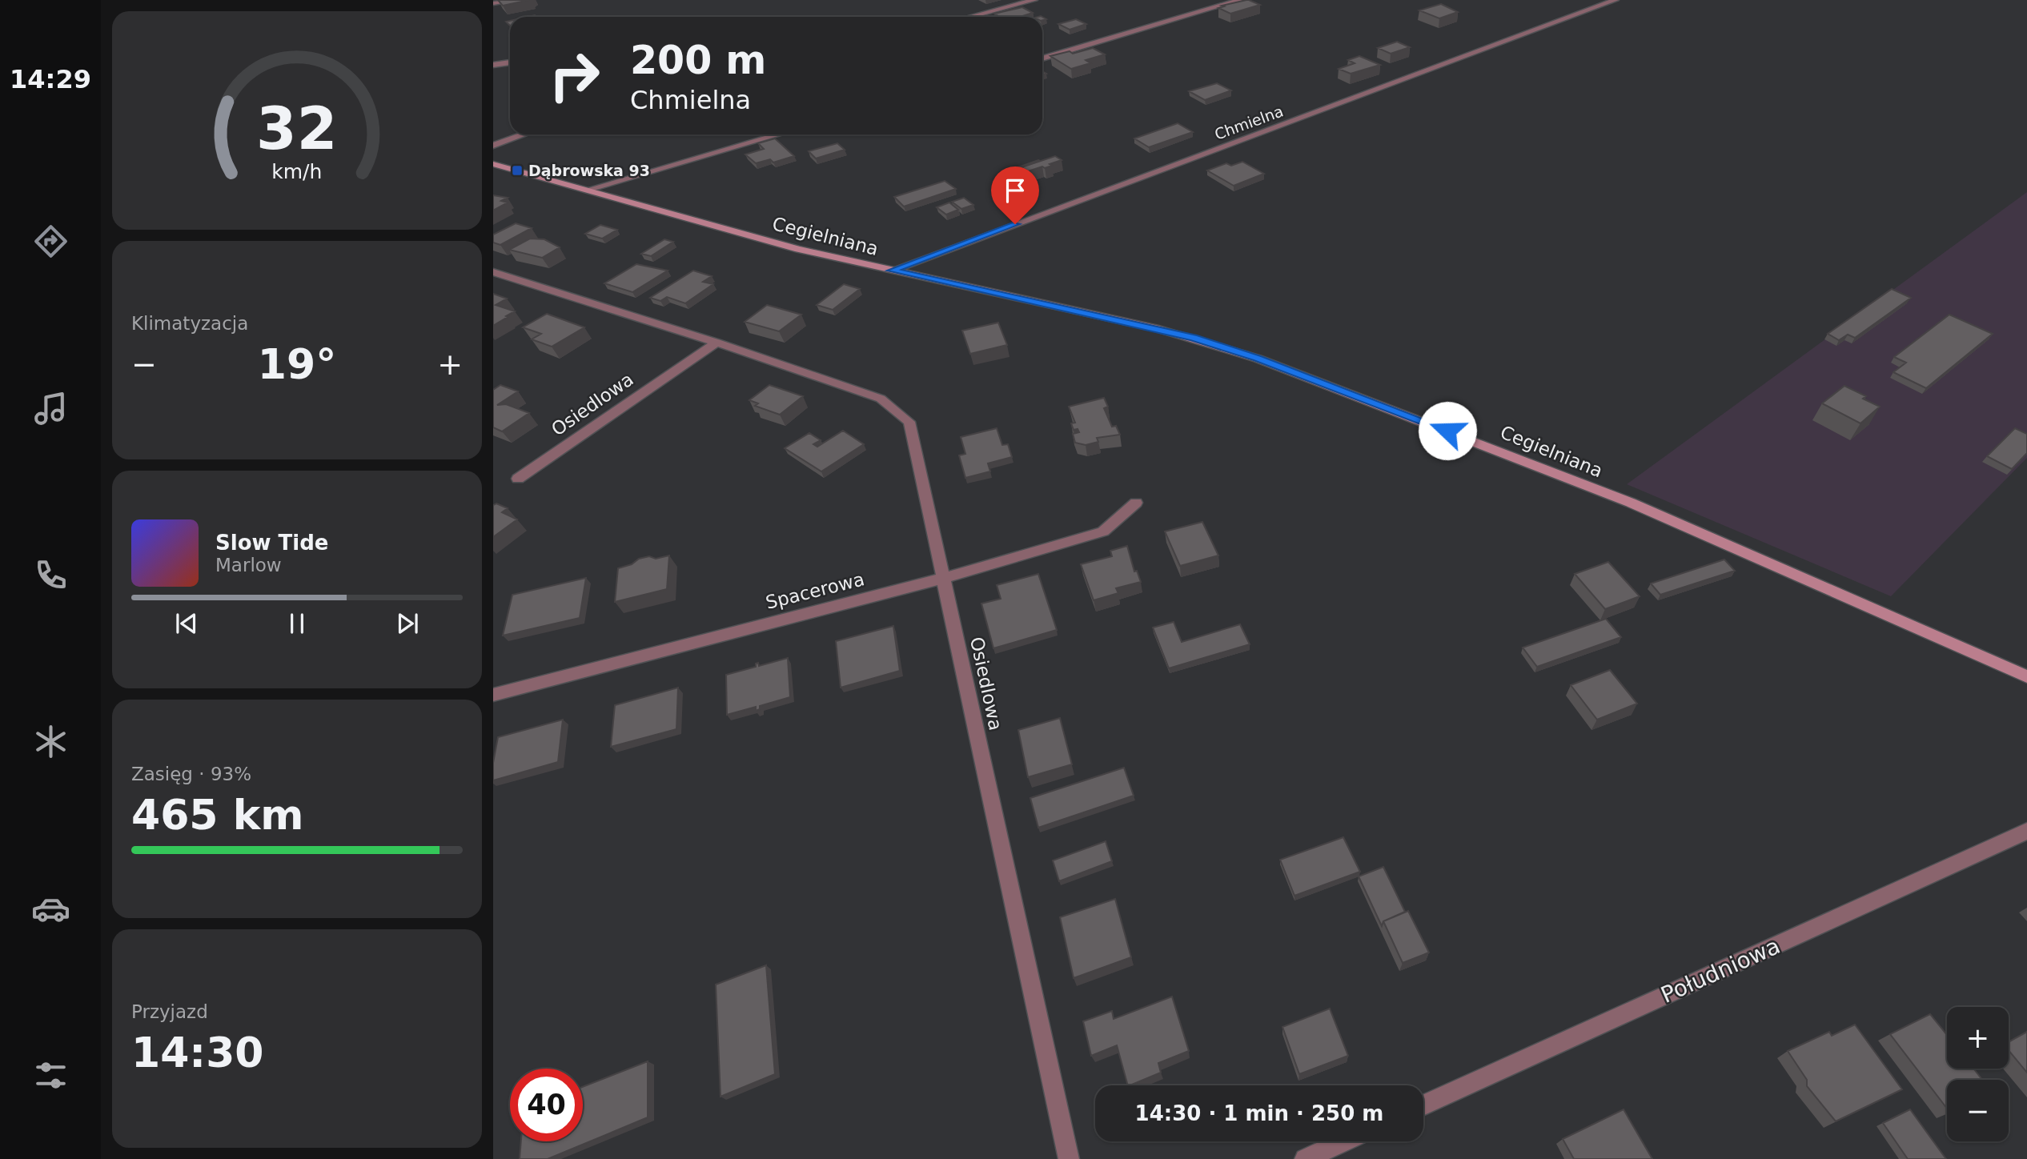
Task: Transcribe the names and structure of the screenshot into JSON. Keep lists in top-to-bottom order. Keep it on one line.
{"streets":{"street":["Chmielna","Cegielniana","Osiedlowa","Spacerowa","Południowa"]},"crossings":[["Chmielna","Cegielniana"],["Osiedlowa","Spacerowa"]],"places":{"transit":["Dąbrowska 93"]},"page":{"tabs":"14:29","turn":["200 m","Chmielna"],"tile":["Klimatyzacja",["Zasięg · 93%","465 km"],["Przyjazd","14:30"]],"heat":["−","19°","+"],"song":["Slow Tide","Marlow"],"map_buttons":["+","−"],"limit":"40","trip":"14:30 · 1 min · 250 m","gauge":["32","km/h"]}}
